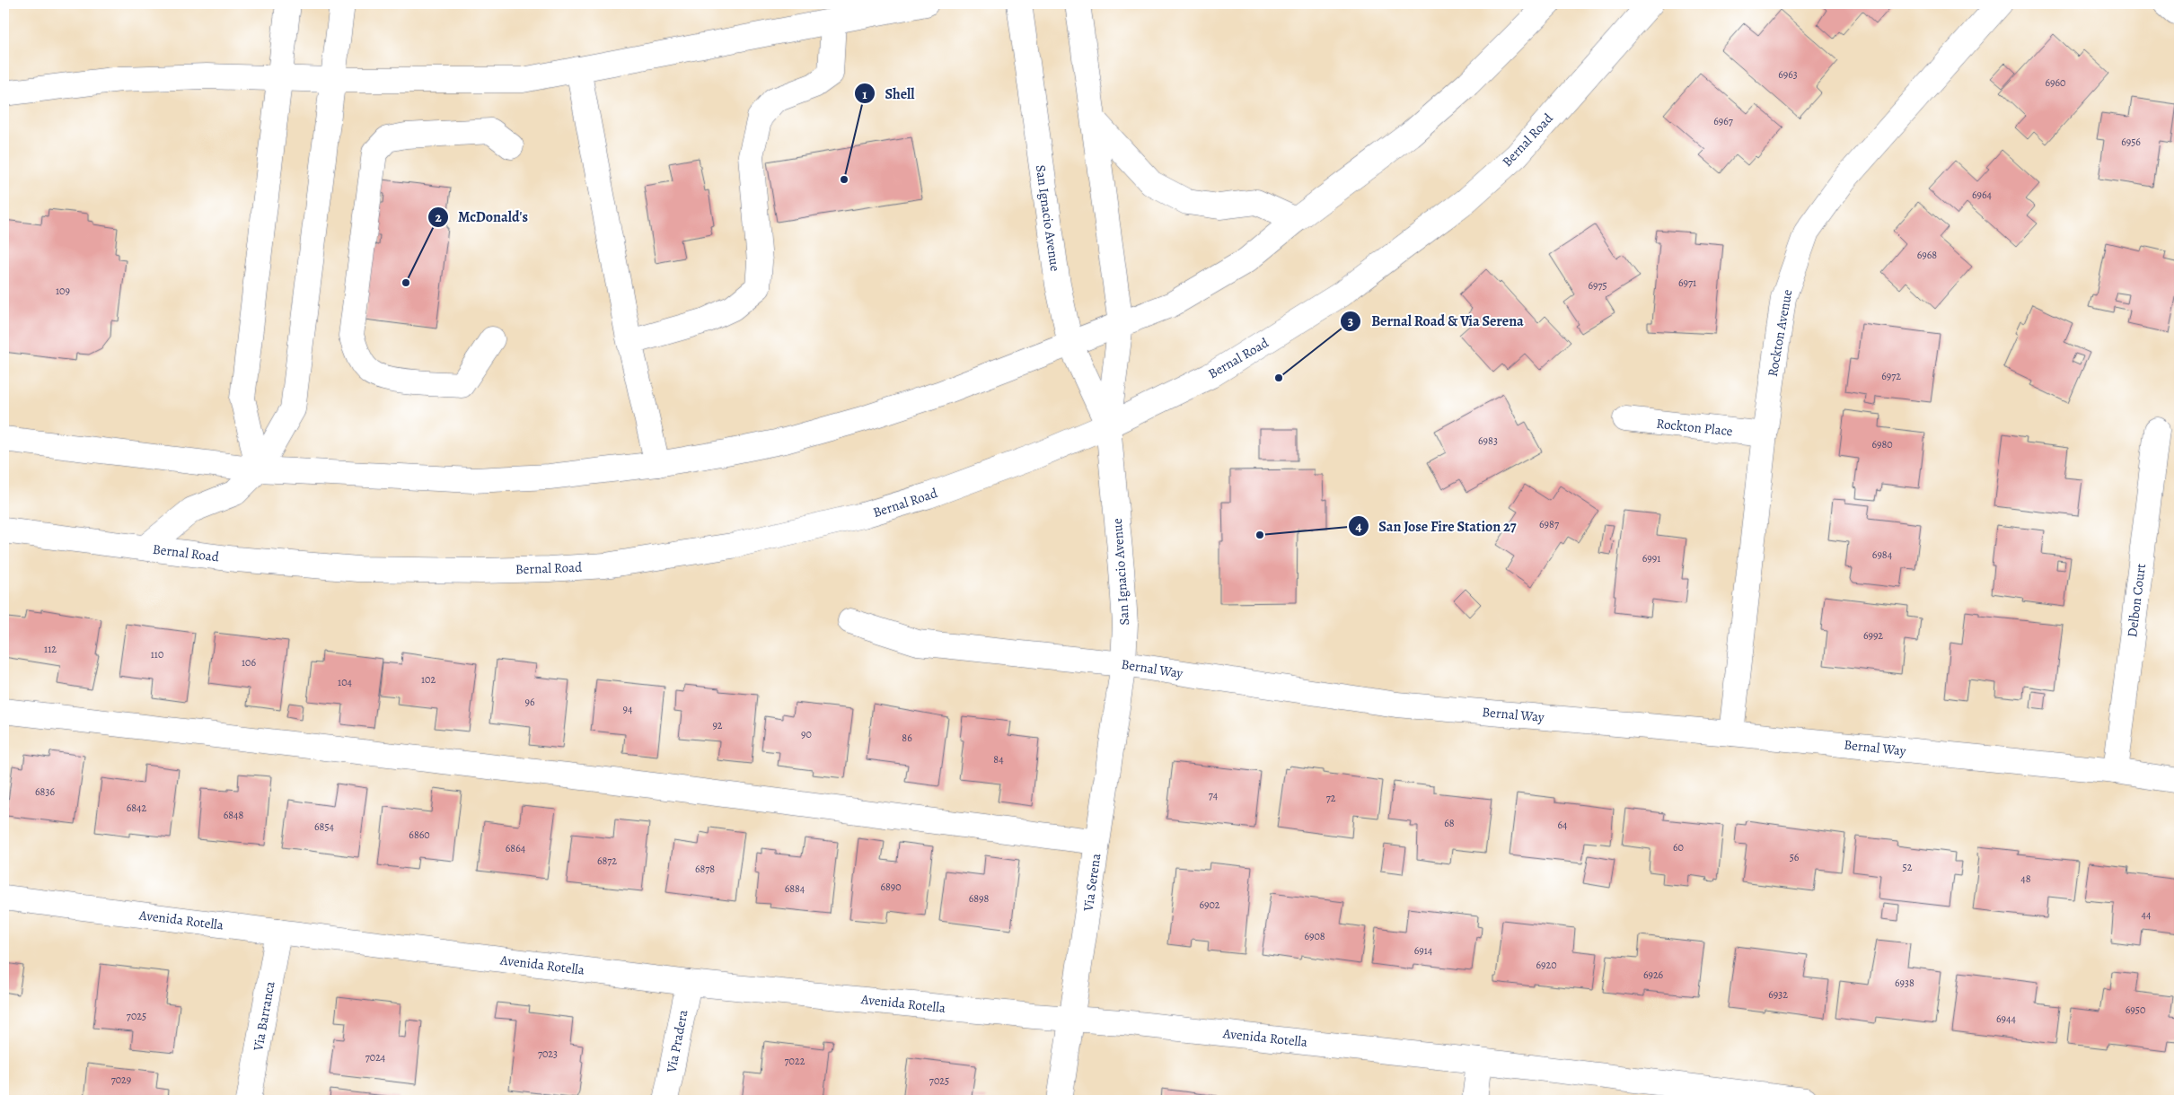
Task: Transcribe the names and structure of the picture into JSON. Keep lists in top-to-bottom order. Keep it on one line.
{"streets":{"street":["Bernal Road","San Ignacio Avenue","Rockton Avenue","Rockton Place","Delbon Court","Bernal Way","Via Serena","Avenida Rotella","Via Barranca","Via Pradera"]},"crossings":[["Bernal Road","San Ignacio Avenue"],["San Ignacio Avenue","Bernal Way"],["San Ignacio Avenue","Via Serena"],["Rockton Avenue","Rockton Place"],["Rockton Avenue","Bernal Way"],["Delbon Court","Bernal Way"],["Bernal Way","Via Serena"],["Via Serena","Avenida Rotella"],["Avenida Rotella","Via Barranca"],["Avenida Rotella","Via Pradera"]],"places":["Shell","McDonald's","Bernal Road & Via Serena","San Jose Fire Station 27"],"house_numbers":["6963","6960","6967","6956","6964","6968","6971","6975","109","6972","6983","6980","6987","6984","6991","6992","112","110","106","102","104","96","94","92","90","86","84","6836","74","72","6842","6848","68","64","6854","6860","60","6864","56","6872","52","6878","48","6890","6884","6898","6902","44","6908","6914","6920","6926","6938","6932","6950","7025","6944","7023","7024","7022","7029","7025"]}
